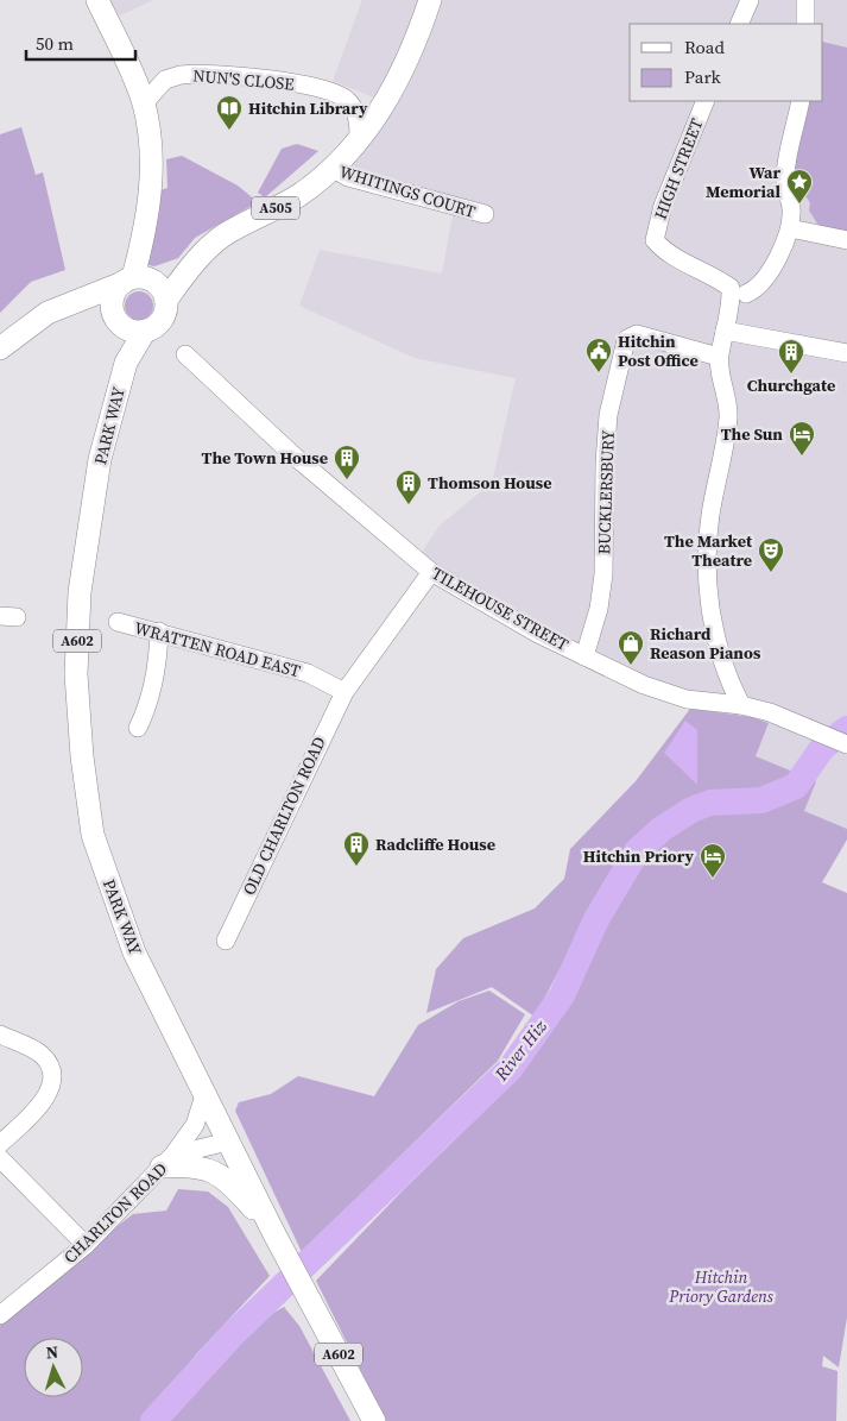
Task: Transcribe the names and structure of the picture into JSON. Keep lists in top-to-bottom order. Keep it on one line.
{"streets":{"main road":["A505","PARK WAY","A602"],"street":["NUN'S CLOSE","HIGH STREET","WHITINGS COURT","BUCKLERSBURY","TILEHOUSE STREET","WRATTEN ROAD EAST","OLD CHARLTON ROAD","CHARLTON ROAD"]},"crossings":[["NUN'S CLOSE","A505"],["WHITINGS COURT","A505"],["A505","PARK WAY"],["PARK WAY","CHARLTON ROAD"],["BUCKLERSBURY","TILEHOUSE STREET"],["WRATTEN ROAD EAST","OLD CHARLTON ROAD"]],"water":["River Hiz"],"parks":["Hitchin Priory Gardens"],"places":{"library":["Hitchin Library"],"place":["War Memorial"],"public building":["Hitchin Post Office"],"building":["Churchgate","The Town House","Thomson House","Radcliffe House"],"hotel":["The Sun","Hitchin Priory"],"theatre":["The Market Theatre"],"shop":["Richard Reason Pianos"]},"legend":["Road","Park"],"scale_bar":"50 m","north":"top"}
